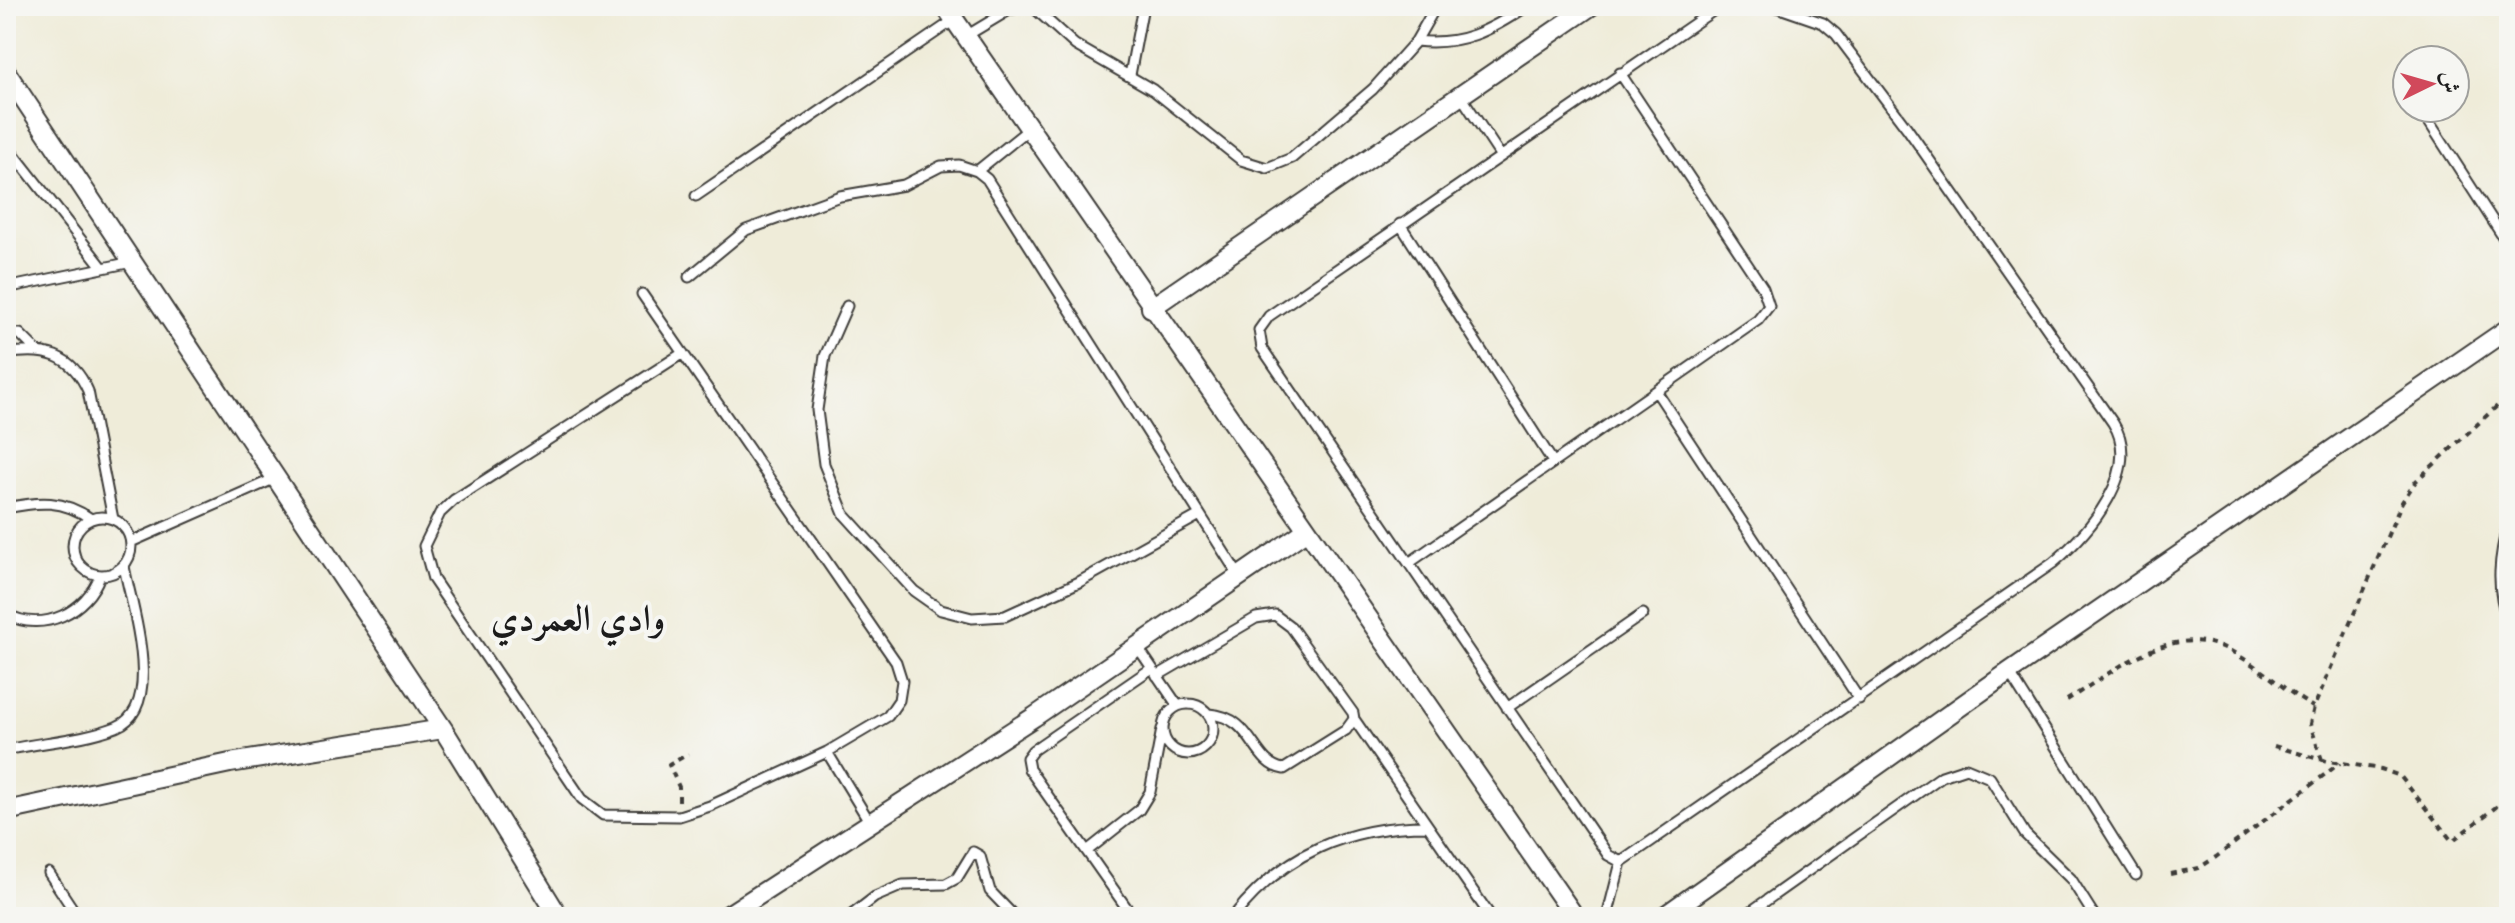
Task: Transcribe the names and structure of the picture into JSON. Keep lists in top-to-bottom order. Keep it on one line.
{"districts":["وادي العمردي"],"north":"right"}
